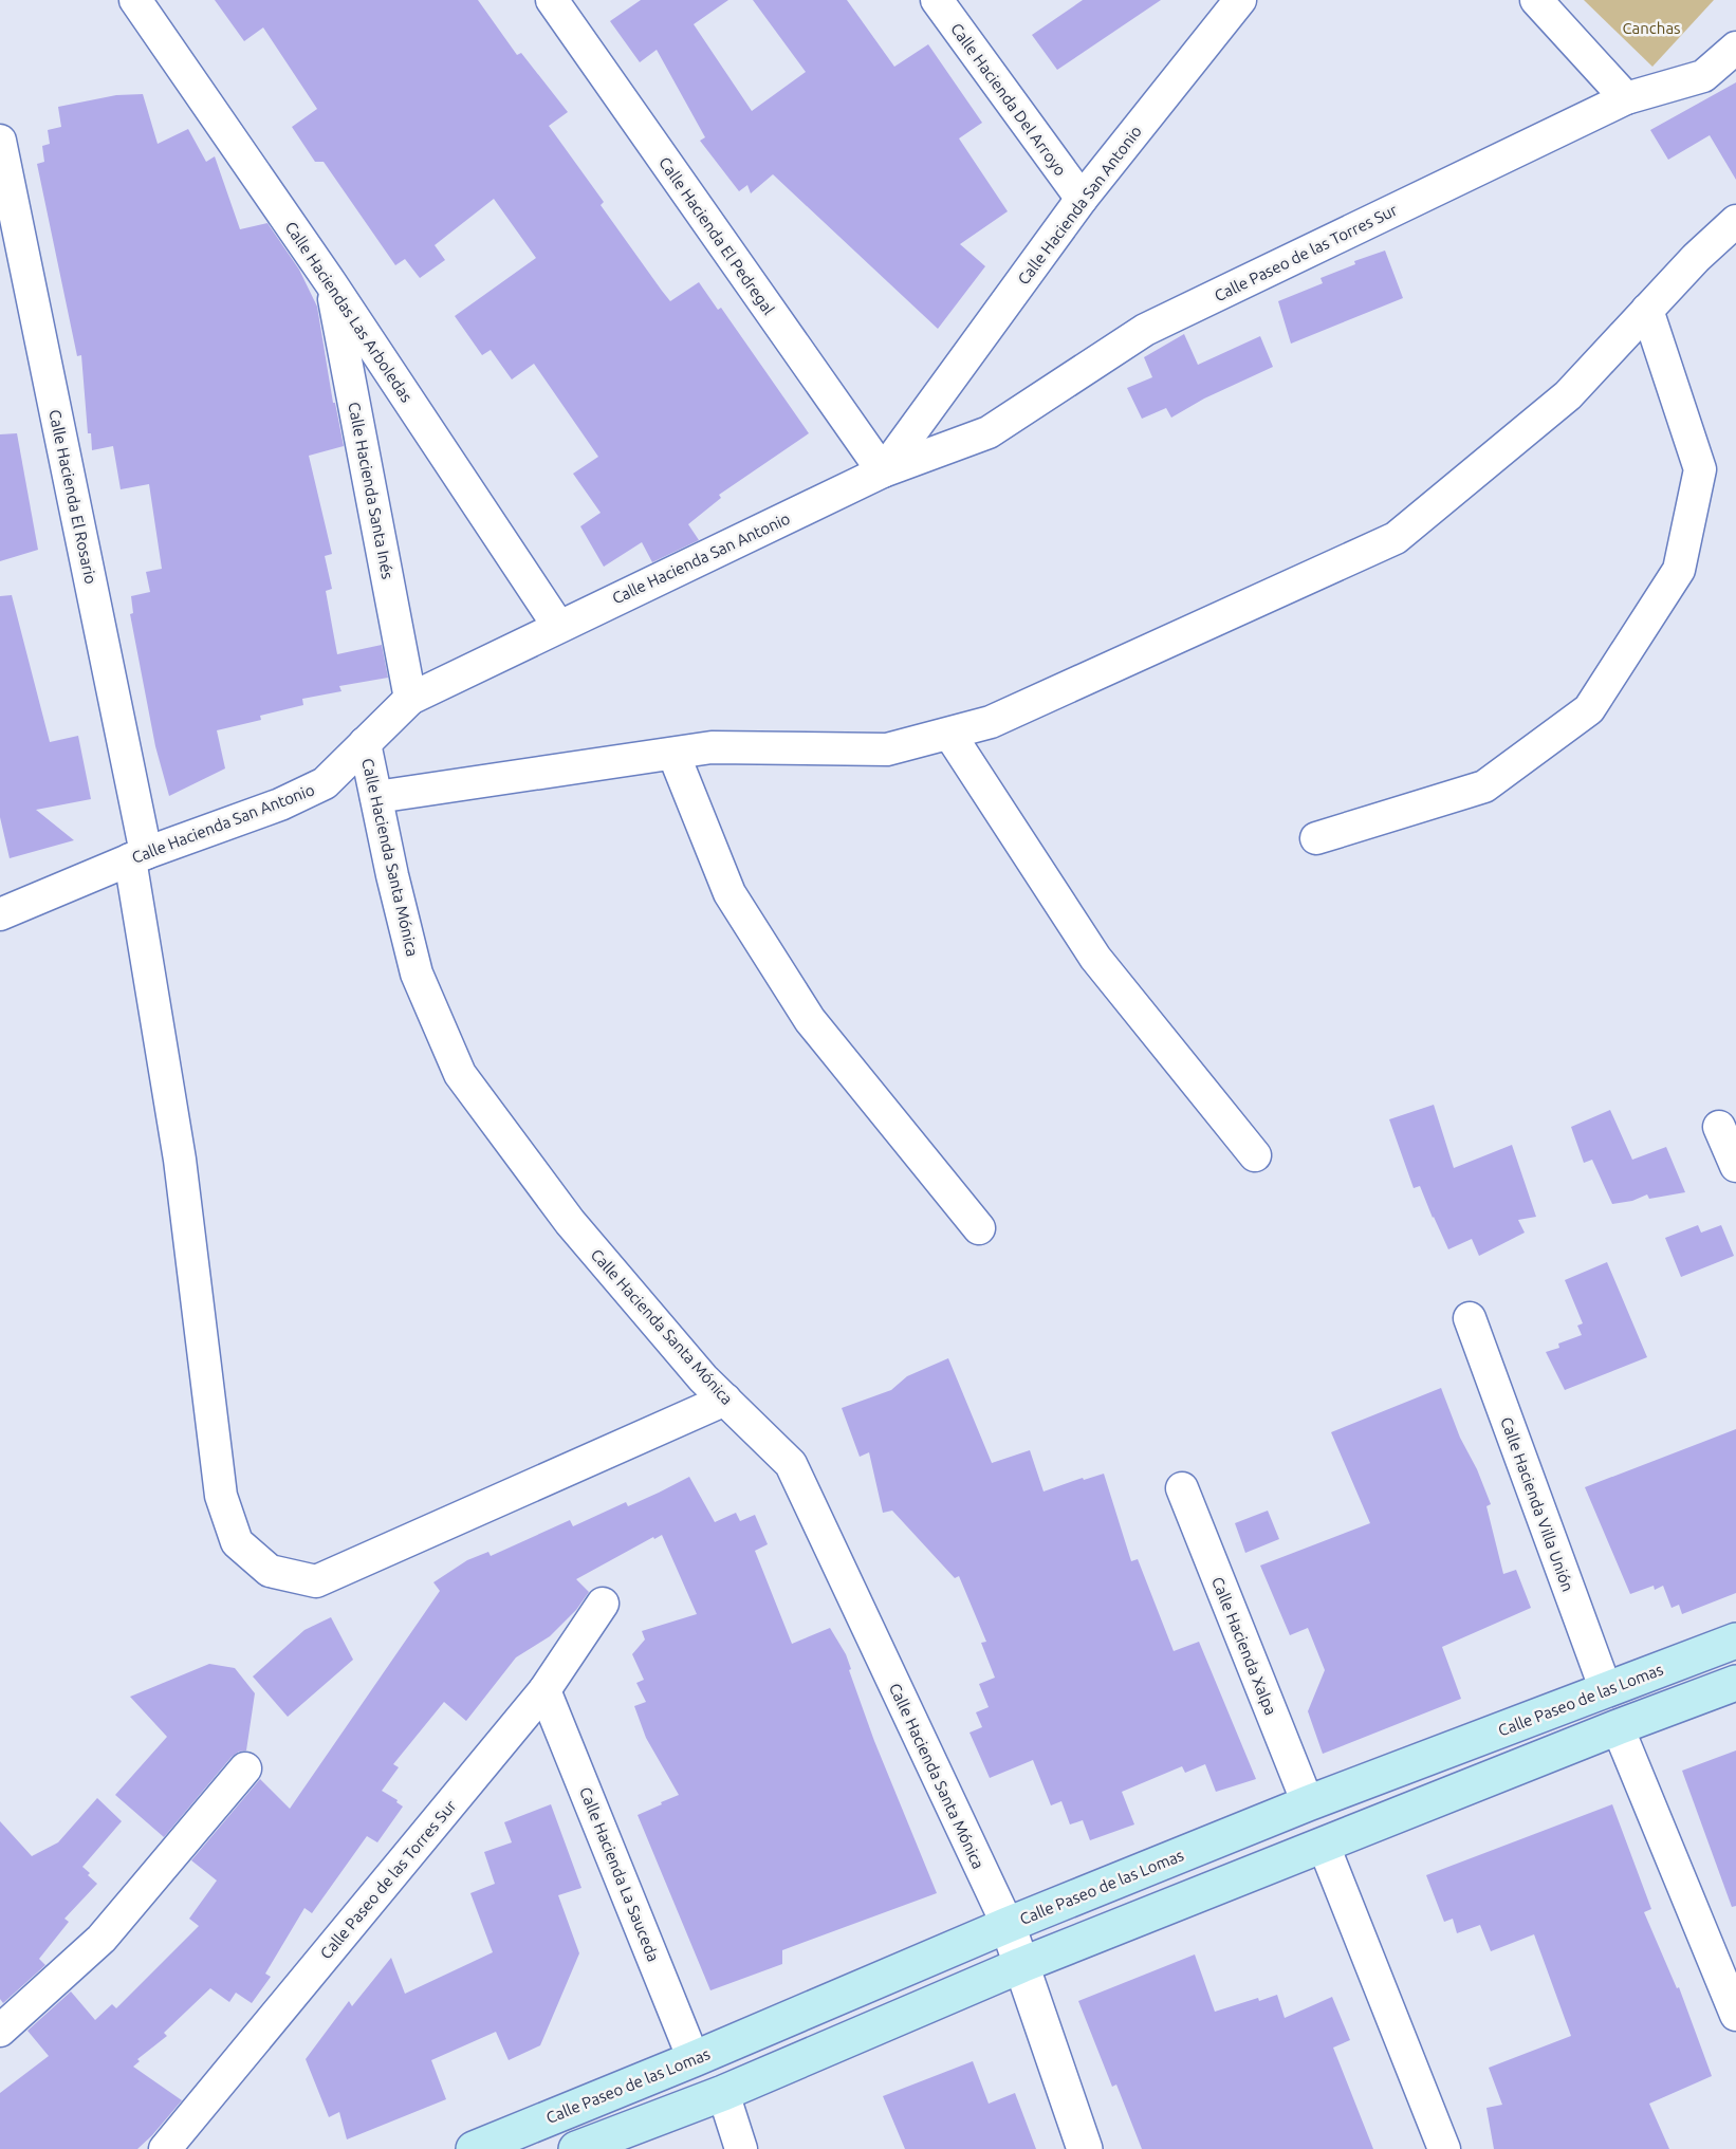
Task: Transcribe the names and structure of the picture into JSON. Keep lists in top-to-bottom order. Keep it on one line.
{"streets":{"main road":["Calle Paseo de las Lomas"],"street":["Calle Hacienda Del Arroyo","Calle Hacienda San Antonio","Calle Hacienda El Pedregal","Calle Paseo de las Torres Sur","Calle Haciendas Las Arboledas","Calle Hacienda Santa Inés","Calle Hacienda El Rosario","Calle Hacienda Santa Mónica","Calle Hacienda Villa Unión","Calle Hacienda Xalpa","Calle Hacienda La Sauceda"]},"crossings":[["Calle Hacienda Del Arroyo","Calle Hacienda San Antonio"],["Calle Hacienda San Antonio","Calle Hacienda El Pedregal"],["Calle Hacienda San Antonio","Calle Paseo de las Torres Sur"],["Calle Hacienda San Antonio","Calle Haciendas Las Arboledas"],["Calle Hacienda San Antonio","Calle Hacienda Santa Inés"],["Calle Hacienda San Antonio","Calle Hacienda El Rosario"],["Calle Hacienda San Antonio","Calle Hacienda Santa Mónica"],["Calle Hacienda El Pedregal","Calle Paseo de las Torres Sur"],["Calle Paseo de las Torres Sur","Calle Hacienda La Sauceda"],["Calle Haciendas Las Arboledas","Calle Hacienda Santa Inés"],["Calle Hacienda El Rosario","Calle Hacienda Santa Mónica"],["Calle Hacienda Santa Mónica","Calle Paseo de las Lomas"],["Calle Hacienda Villa Unión","Calle Paseo de las Lomas"],["Calle Hacienda Xalpa","Calle Paseo de las Lomas"],["Calle Paseo de las Lomas","Calle Hacienda La Sauceda"]],"parks":["Canchas"]}
